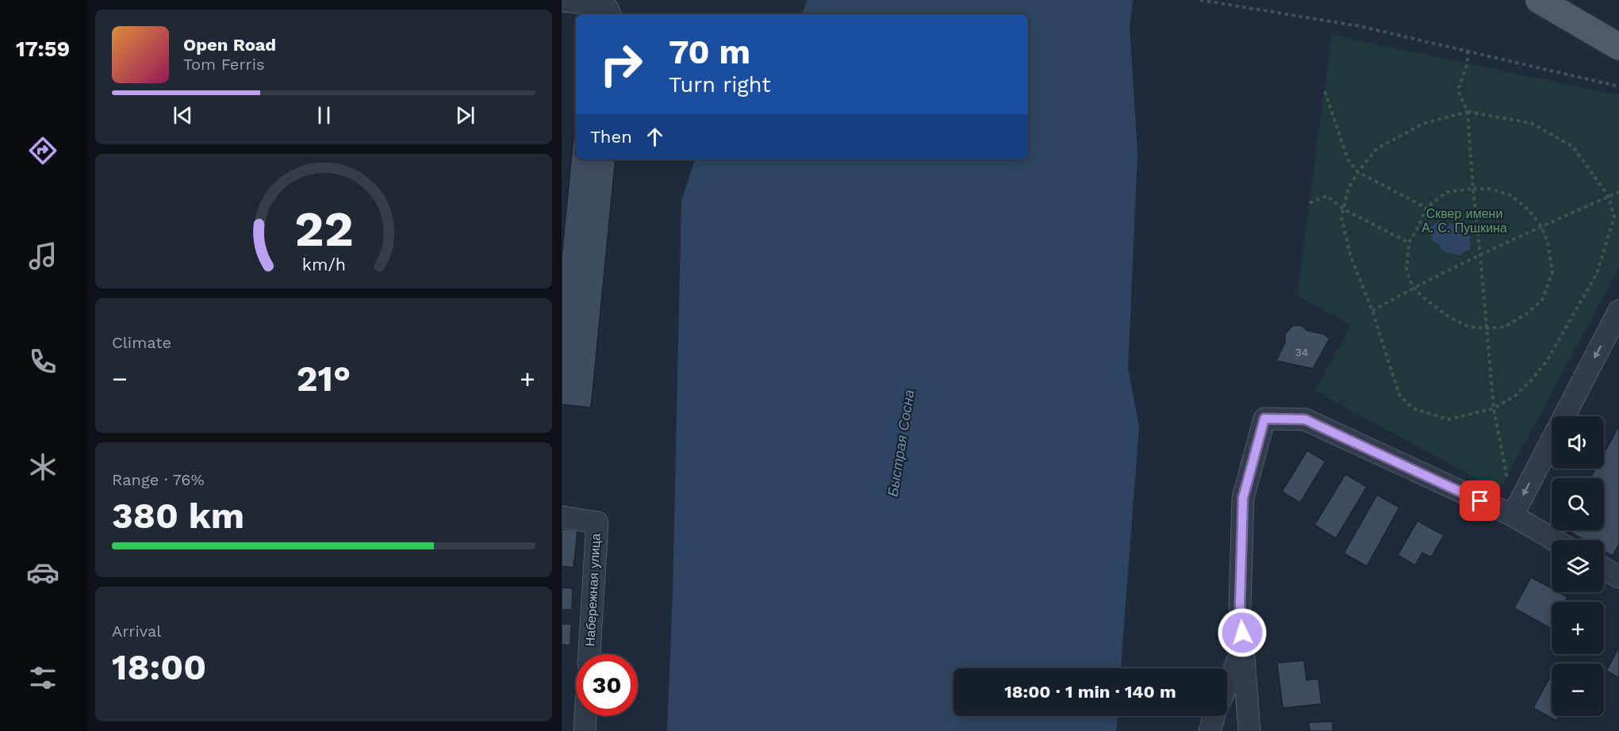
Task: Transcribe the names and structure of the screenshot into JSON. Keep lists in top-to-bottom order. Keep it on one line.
{"streets":{"street":["Набережная улица"]},"water":["Быстрая Сосна"],"parks":["Сквер имени А. С. Пушкина"],"house_numbers":["34"],"page":{"tabs":"17:59","turn":["70 m","Turn right"],"song":["Open Road","Tom Ferris"],"then":"Then","tile":["Climate",["Range · 76%","380 km"],["Arrival","18:00"]],"heat":["−","21°","+"],"map_buttons":["+","−"],"limit":"30","trip":"18:00 · 1 min · 140 m","gauge":["22","km/h"]}}
